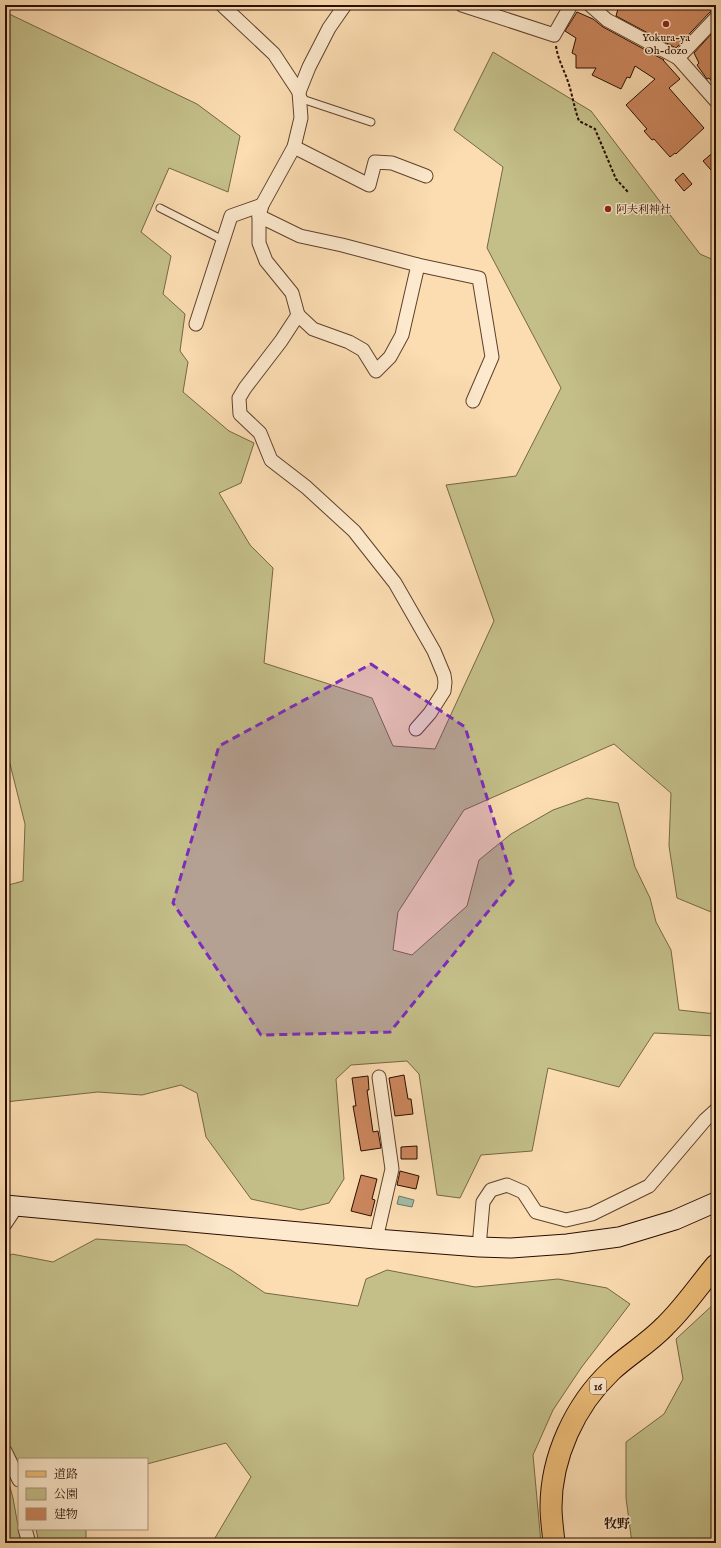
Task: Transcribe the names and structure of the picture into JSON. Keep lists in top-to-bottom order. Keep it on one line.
{"streets":{"main road":["16"]},"districts":["牧野"],"places":["Yokura-ya Oh-dozo","阿夫利神社"],"legend":["道路","公園","建物"]}
